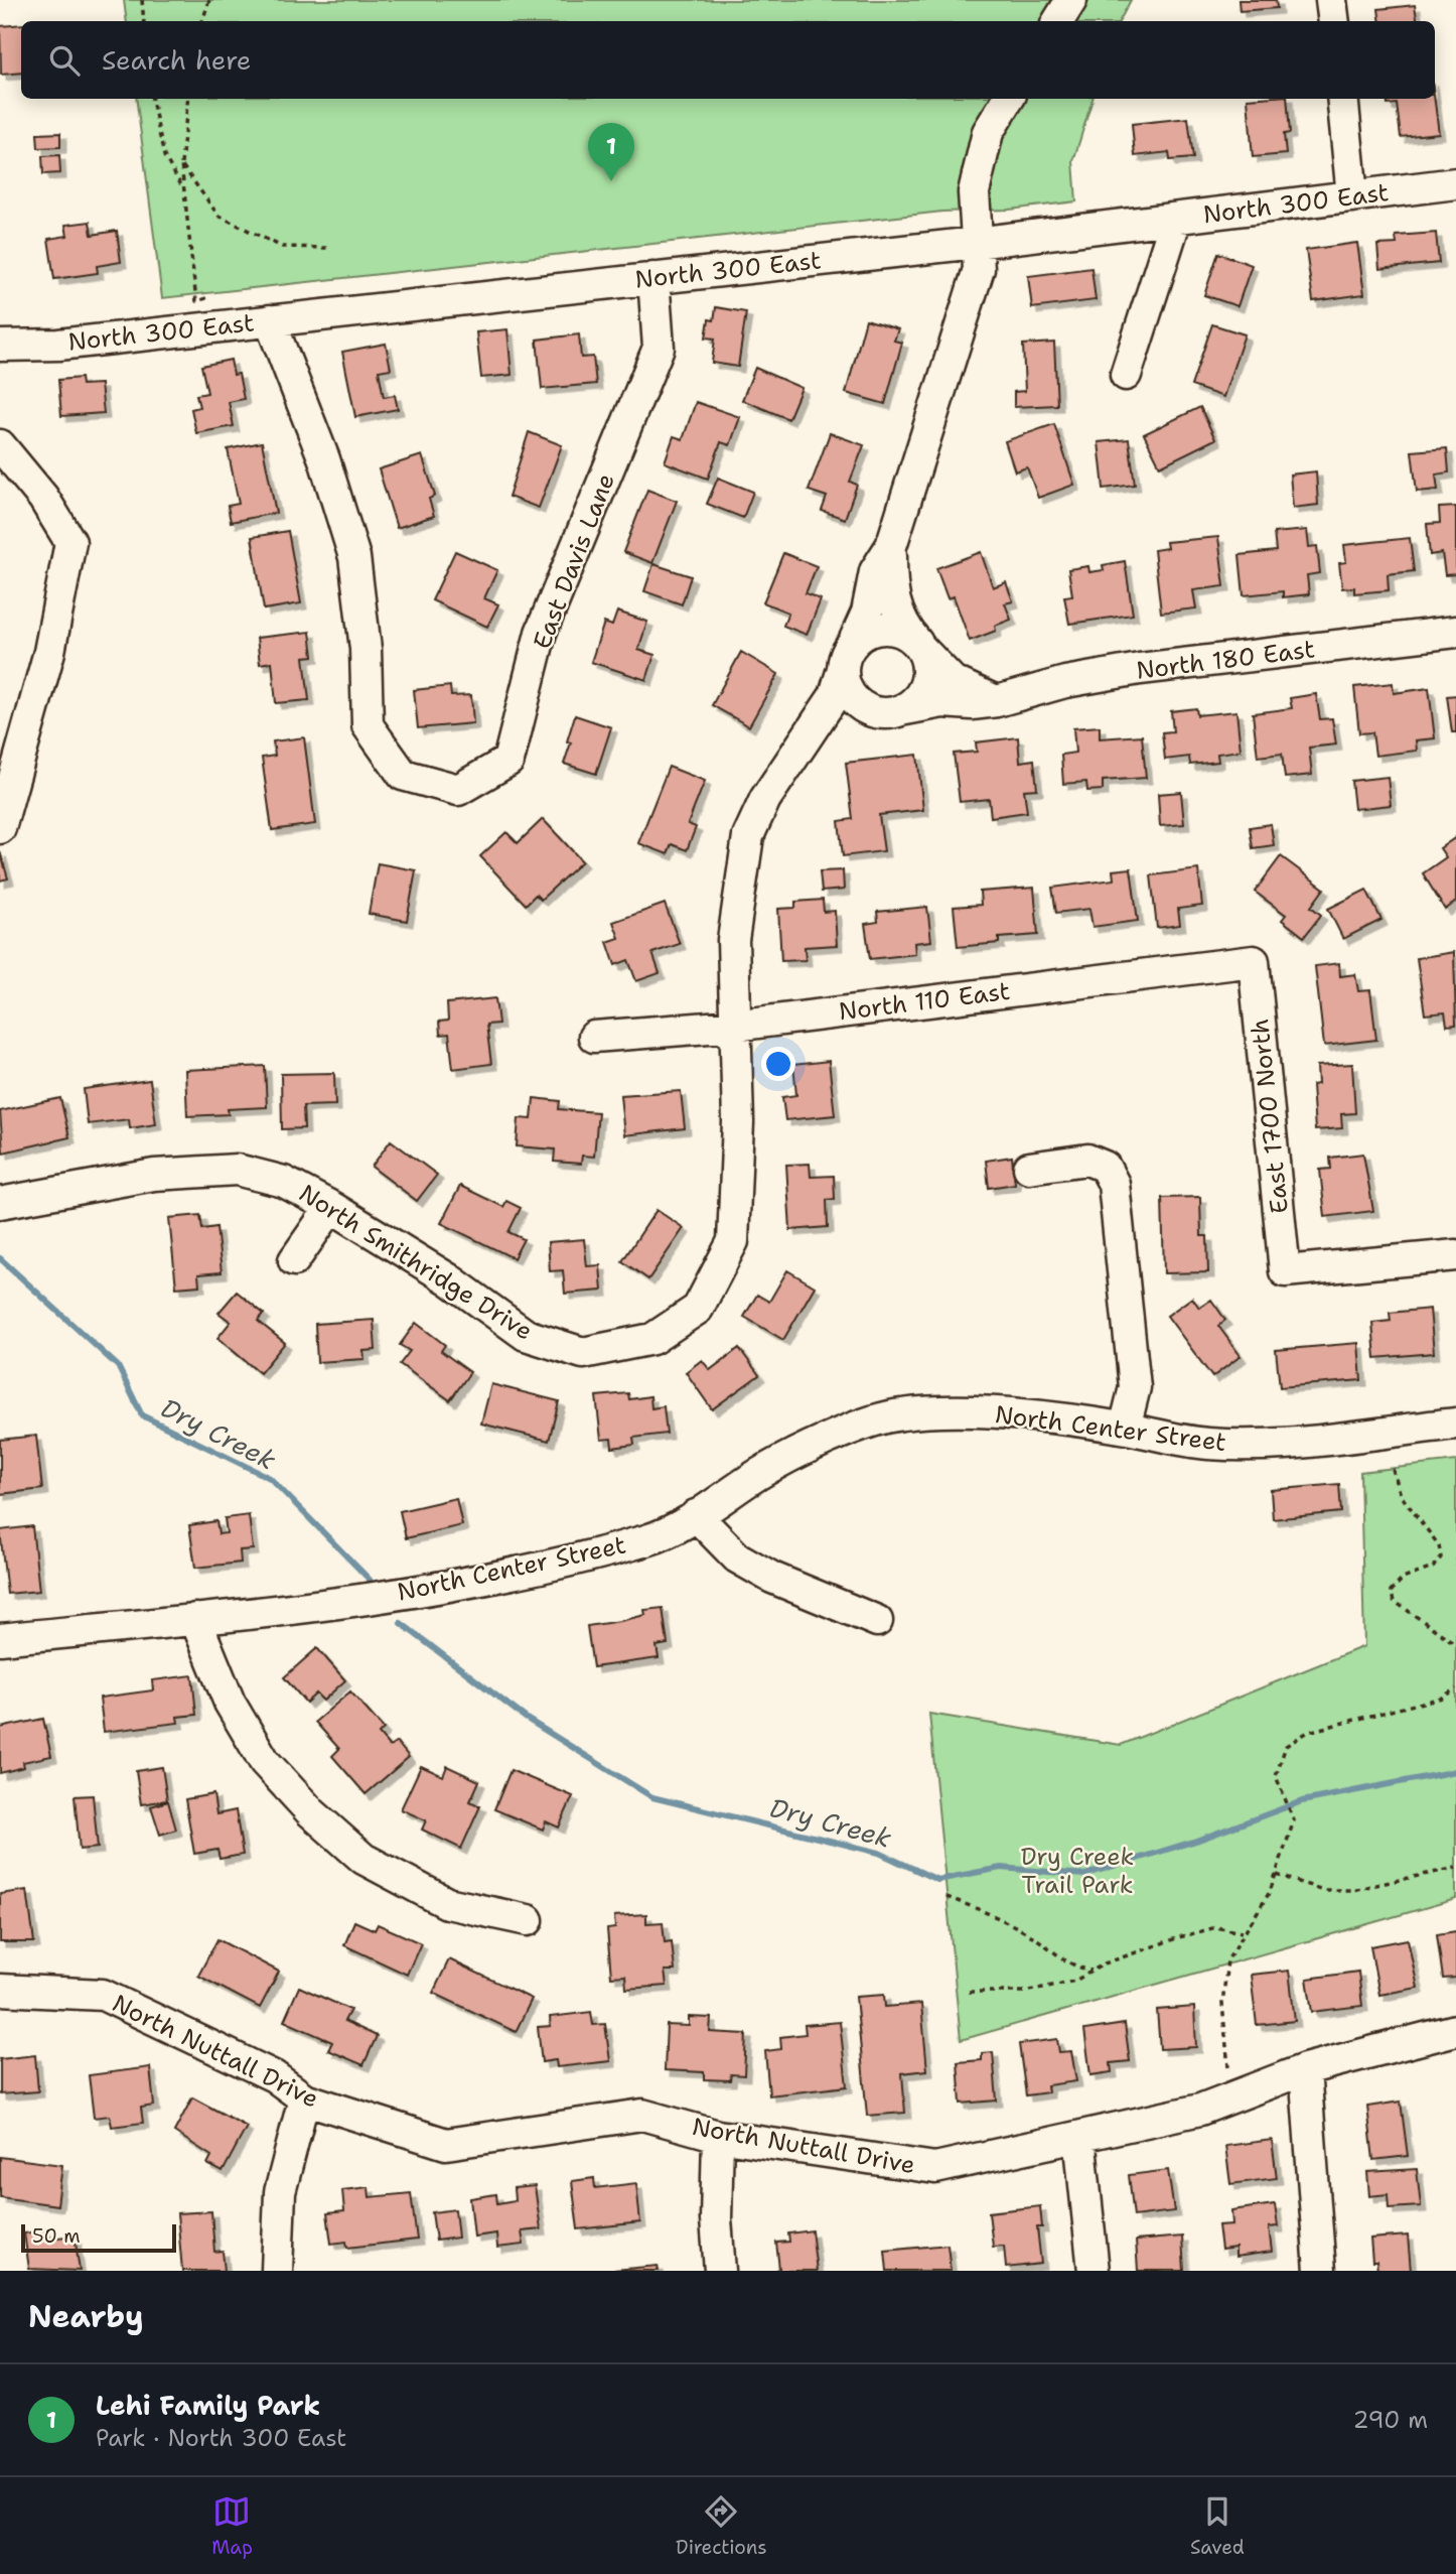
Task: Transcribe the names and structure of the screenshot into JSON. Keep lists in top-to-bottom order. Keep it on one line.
{"streets":{"street":["North 300 East","East Davis Lane","North 180 East","North 110 East","East 1700 North","North Smithridge Drive","North Center Street","North Nuttall Drive"]},"crossings":[["North 300 East","East Davis Lane"],["North 110 East","East 1700 North"],["North 110 East","North Smithridge Drive"]],"water":["Dry Creek"],"parks":["Dry Creek Trail Park"],"scale_bar":"50 m","page":{"search":"Search here","pins":"1","scale":"50 m","heading":"Nearby","list":[{"mark":"1","name":"Lehi Family Park","note":"Park · North 300 East","value":"290 m"}],"nav":["Map","Directions","Saved"]}}
